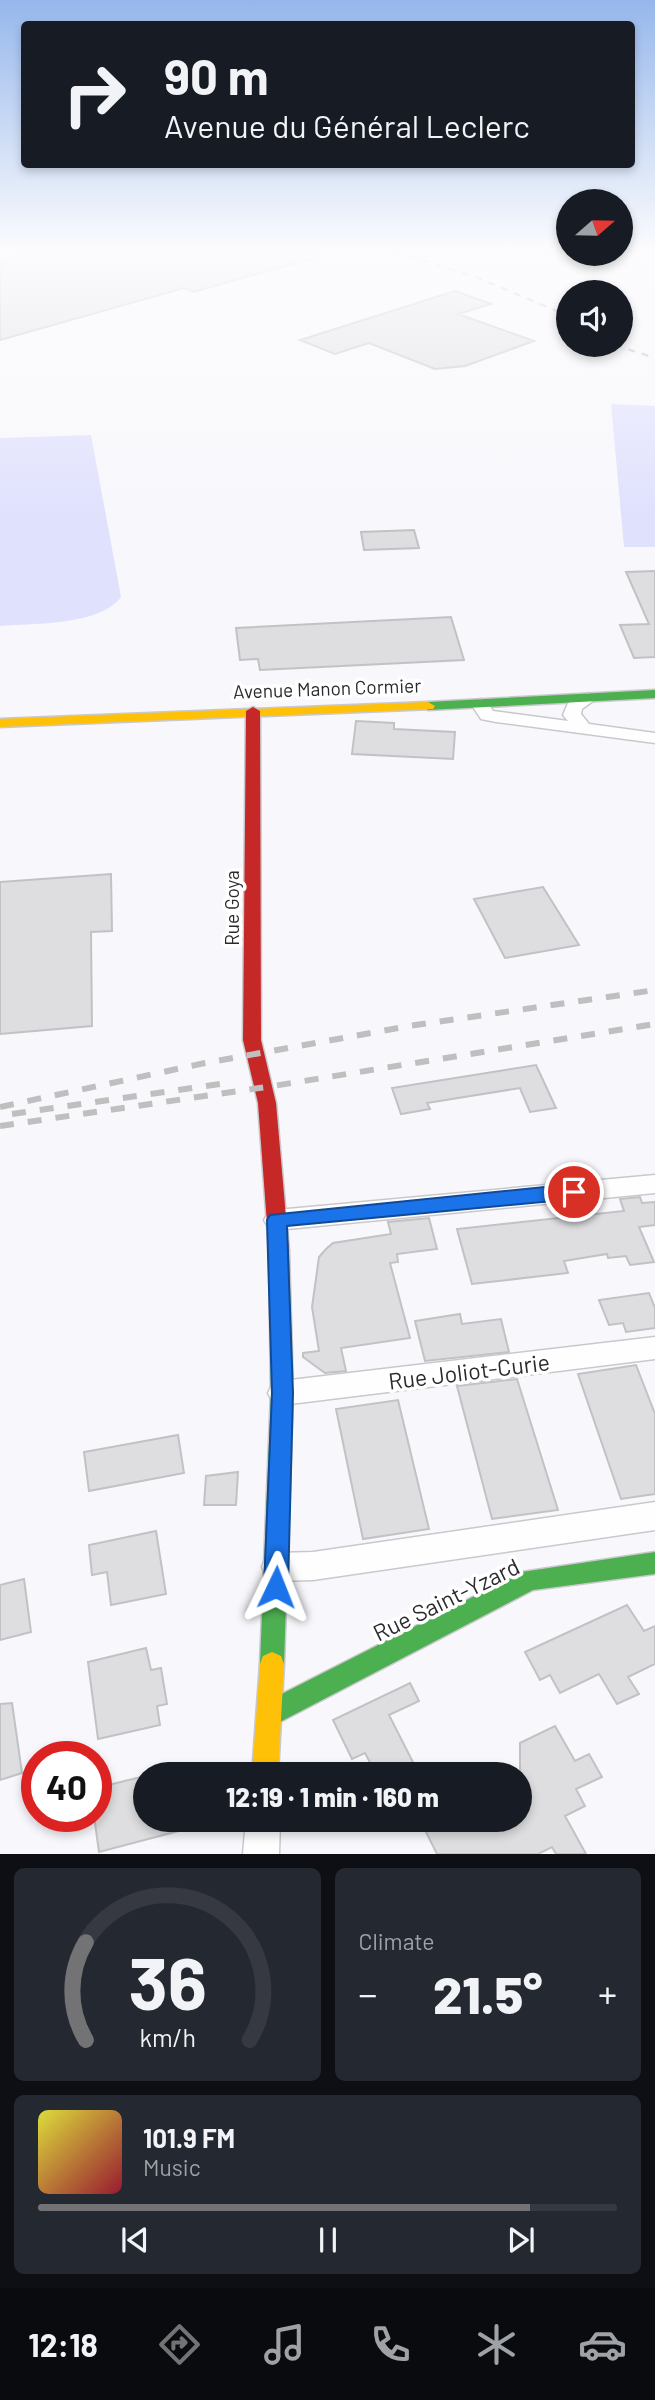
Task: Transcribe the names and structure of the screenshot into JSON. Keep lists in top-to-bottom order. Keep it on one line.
{"streets":{"street":["Avenue Manon Cormier","Rue Goya","Rue Joliot-Curie","Rue Saint-Yzard"]},"crossings":[["Avenue Manon Cormier","Rue Goya"],["Rue Goya","Rue Joliot-Curie"],["Rue Goya","Rue Saint-Yzard"]],"north":"right","page":{"turn":["90 m","Avenue du Général Leclerc"],"limit":"40","trip":"12:19 · 1 min · 160 m","tile":"Climate","heat":["−","21.5°","+"],"song":["101.9 FM","Music"],"tabs":"12:18","gauge":["36","km/h"]}}
